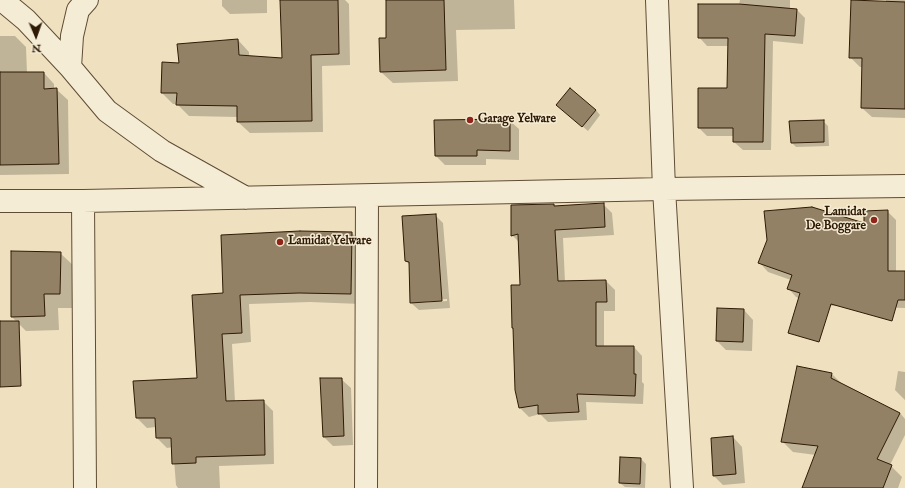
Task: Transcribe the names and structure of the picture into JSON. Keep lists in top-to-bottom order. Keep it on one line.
{"places":["Garage Yelware","Lamidat De Boggare","Lamidat Yelware"],"north":"bottom"}
